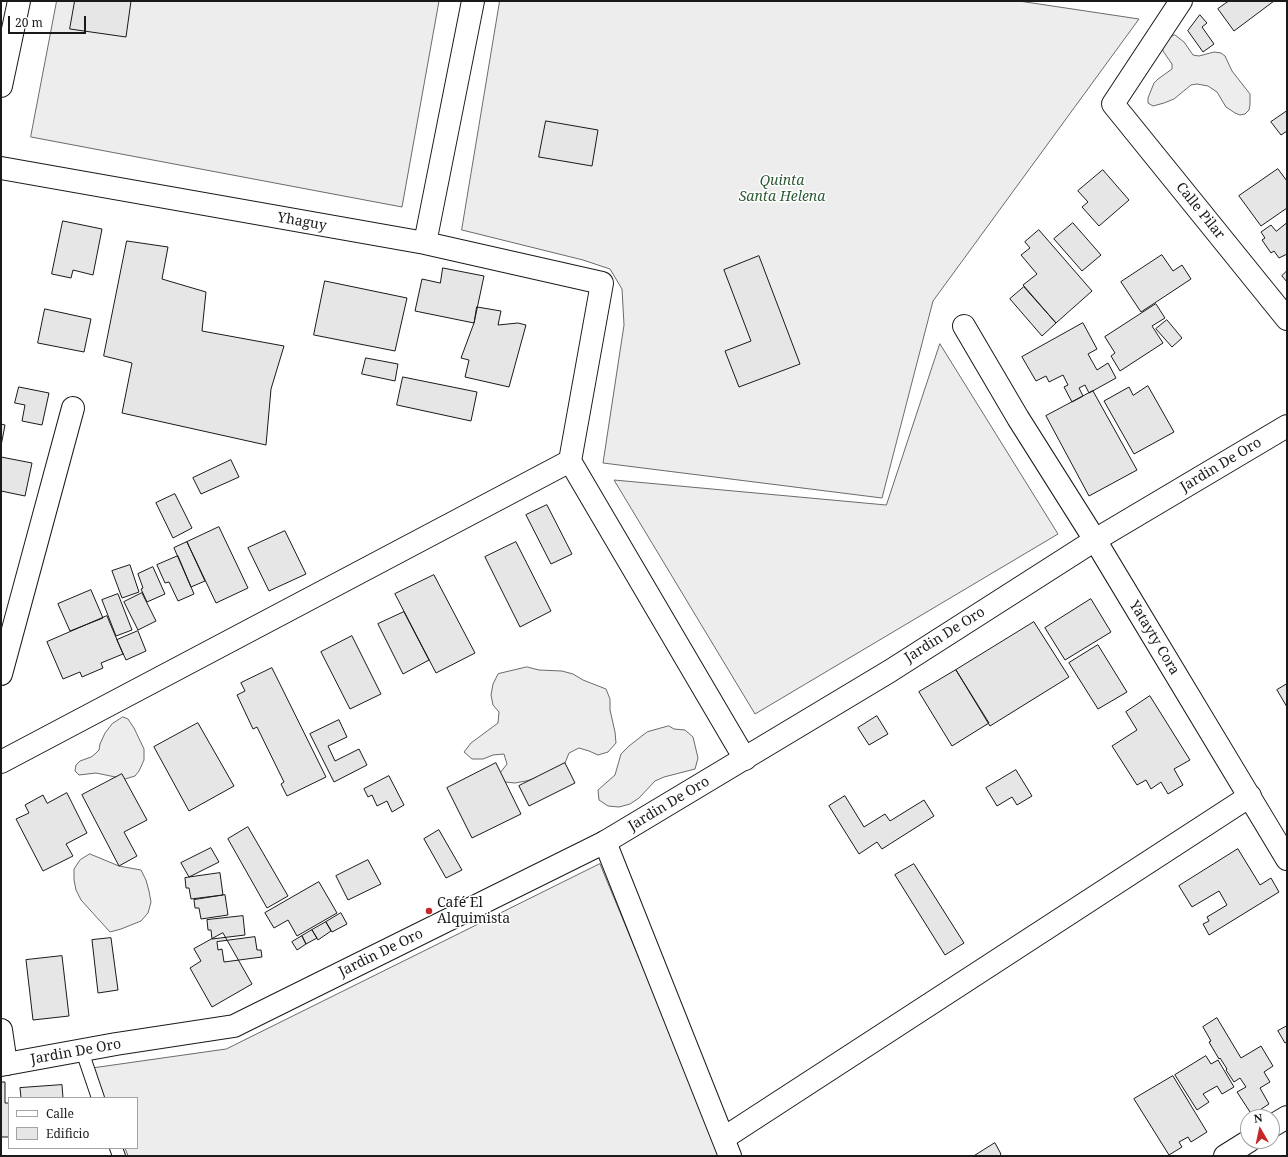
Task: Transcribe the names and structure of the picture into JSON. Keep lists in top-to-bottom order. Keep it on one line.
{"streets":{"street":["Calle Pilar","Yhaguy","Jardin De Oro","Yatayty Cora"]},"crossings":[["Jardin De Oro","Yatayty Cora"]],"parks":["Quinta Santa Helena"],"places":["Café El Alquimista"],"legend":["Calle","Edificio"],"scale_bar":"20 m","north":"top"}
